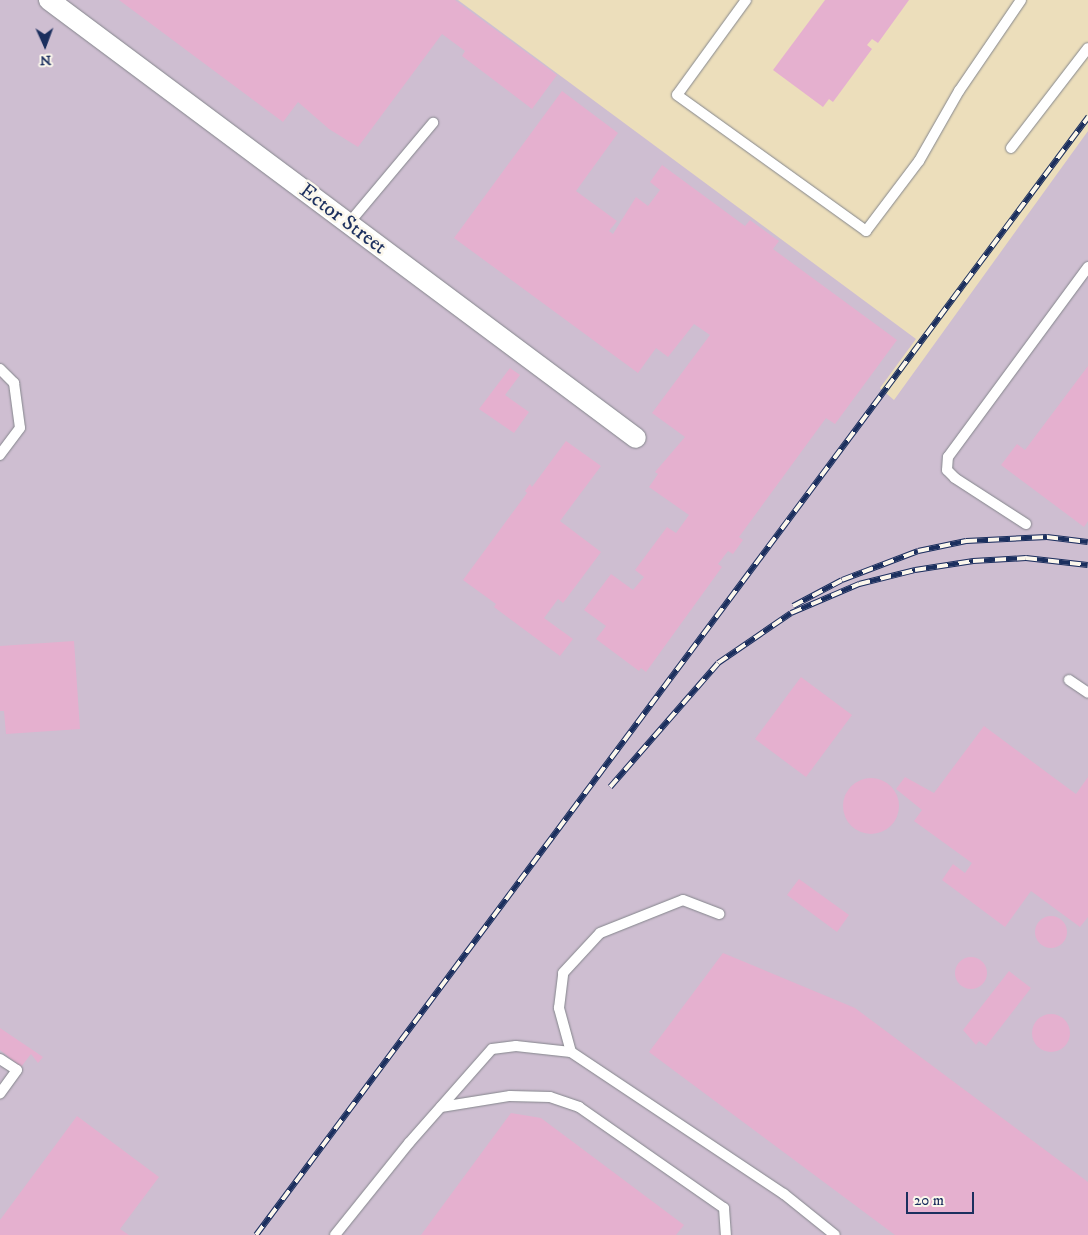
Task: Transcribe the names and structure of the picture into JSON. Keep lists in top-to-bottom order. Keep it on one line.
{"streets":{"street":["Ector Street"]},"scale_bar":"20 m","north":"bottom"}
